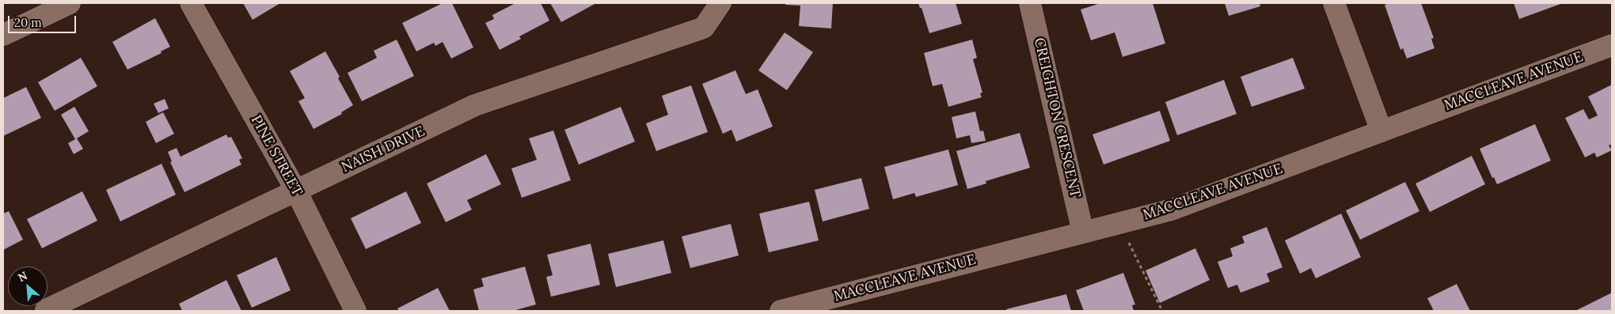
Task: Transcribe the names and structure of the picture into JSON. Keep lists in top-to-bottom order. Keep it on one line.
{"streets":{"street":["MACCLEAVE AVENUE","CREIGHTON CRESCENT","NAISH DRIVE","PINE STREET"]},"crossings":[["MACCLEAVE AVENUE","CREIGHTON CRESCENT"],["NAISH DRIVE","PINE STREET"]],"scale_bar":"20 m","north":"top left"}
